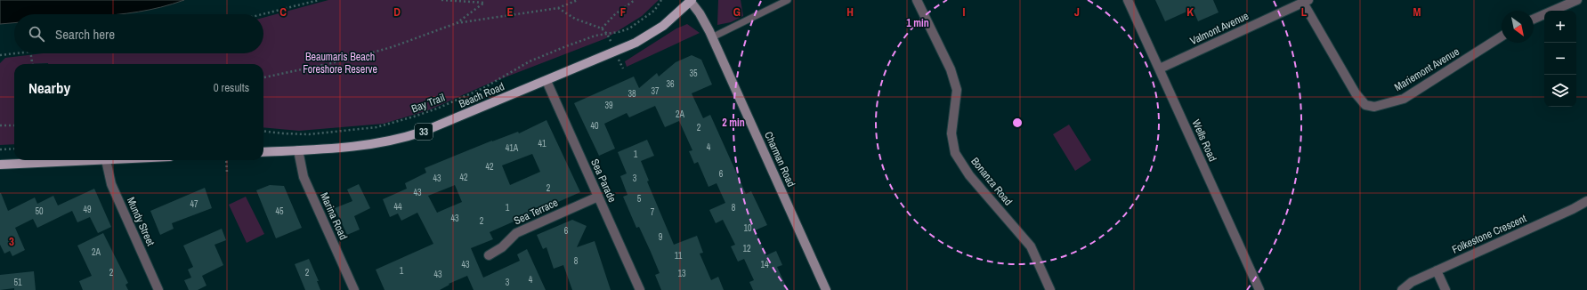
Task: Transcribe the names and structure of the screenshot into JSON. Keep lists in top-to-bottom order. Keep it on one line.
{"streets":{"main road":["Beach Road","33","Charman Road"],"street":["Valmont Avenue","Mariemont Avenue","Wells Road","Sea Parade","Bonanza Road","Sea Terrace","Marina Road","Mundy Street","Folkestone Crescent"],"path":["Bay Trail"]},"crossings":[["Valmont Avenue","Mariemont Avenue"],["Valmont Avenue","Wells Road"],["Beach Road","Charman Road"],["Beach Road","Sea Parade"],["Beach Road","Marina Road"],["Sea Parade","Sea Terrace"]],"parks":["Beaumaris Beach Foreshore Reserve"],"house_numbers":["35","36","37","38","39","2A","40","2","41","4","41A","1","42","6","42","43","3","2","43","5","47","44","1","8","49","50","45","7","43","2","10","6","9","12","2A","11","8","43","14","1","2","2","13","43","4","51","3"],"north":"bottom right","page":{"map_buttons":["+","−"],"search":"Search here","heading":["Nearby","0 results"]},"grid":{"columns":["C","D","E","F","G","H","I","J","K","L","M"],"rows":["3"]},"rings":["1 min","2 min"]}
